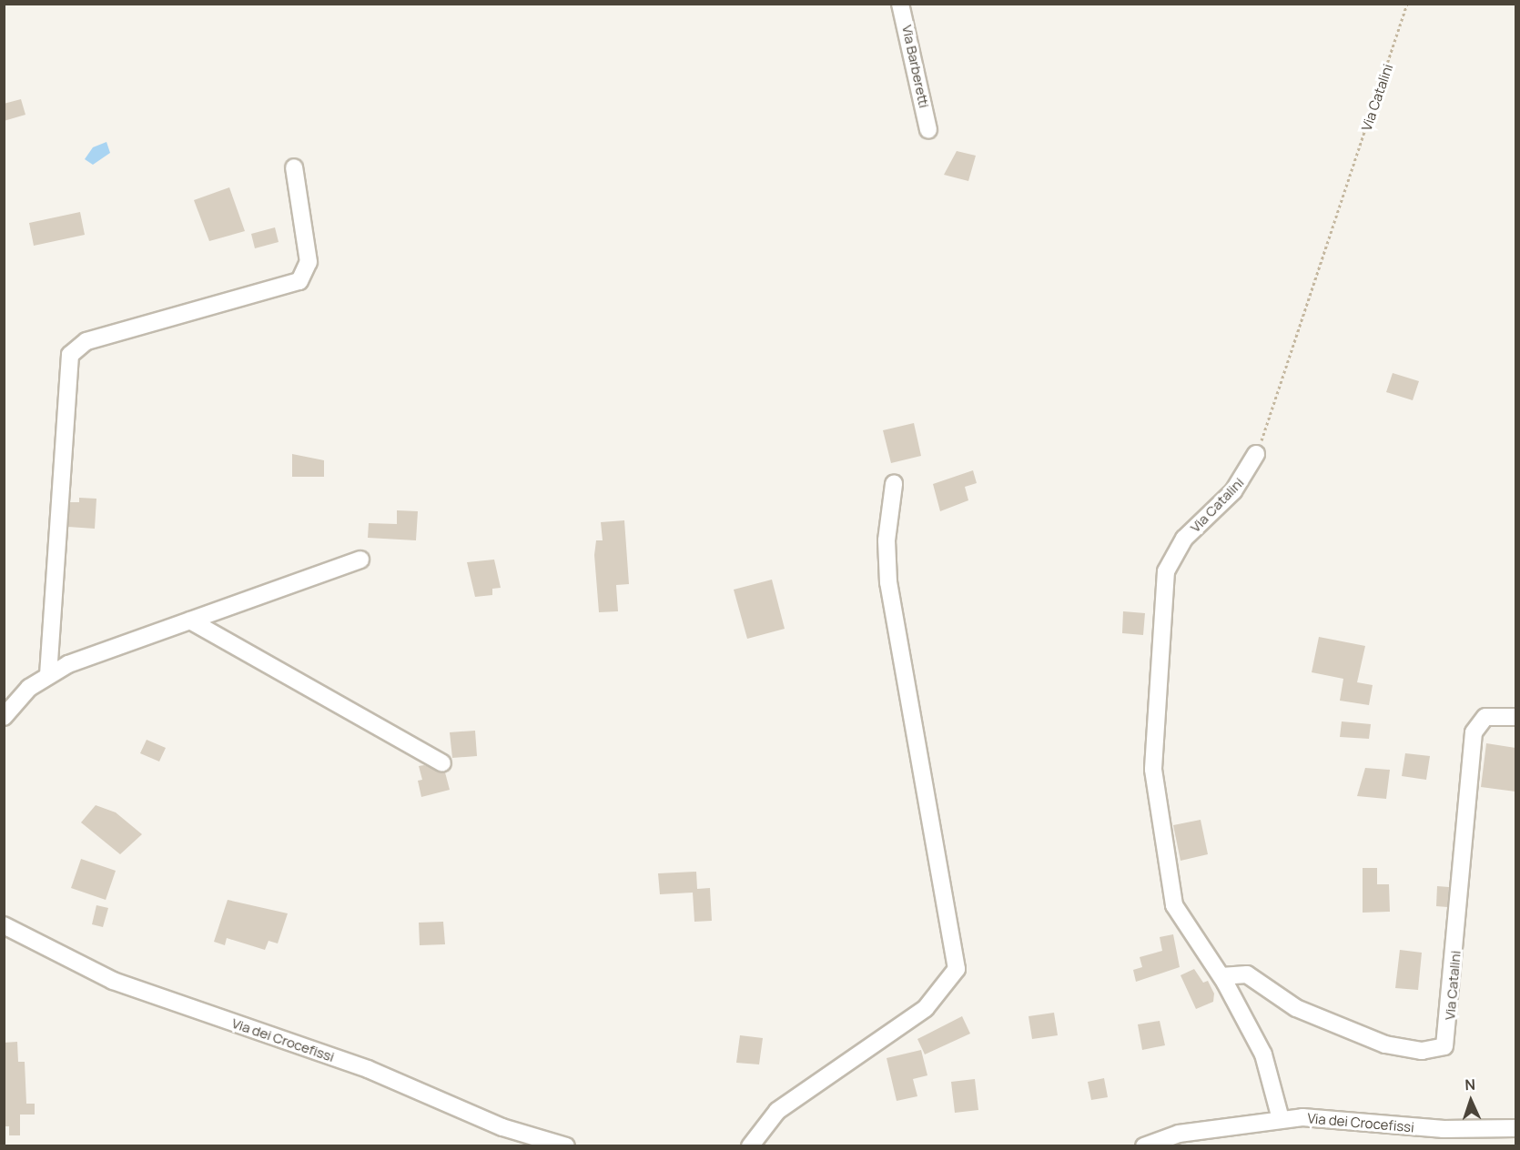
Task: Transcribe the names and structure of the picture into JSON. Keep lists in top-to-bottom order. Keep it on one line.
{"streets":{"street":["Via Barberetti","Via Catalini","Via dei Crocefissi"]},"crossings":[["Via Catalini","Via dei Crocefissi"]],"north":"top"}
